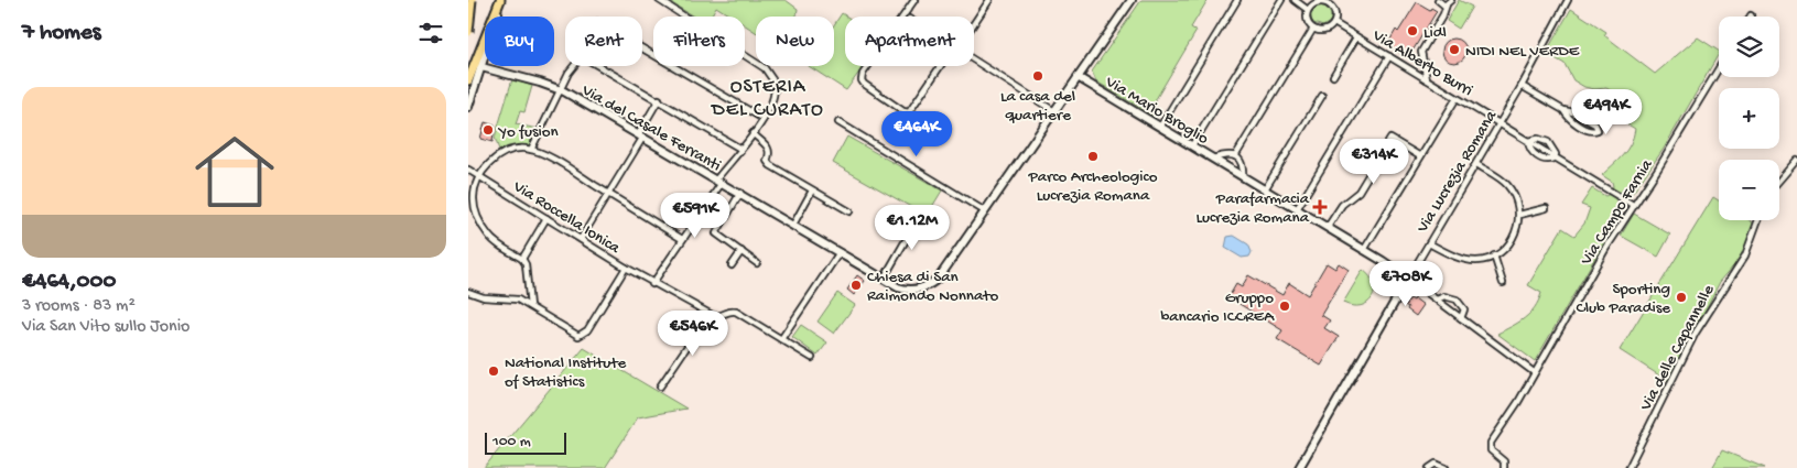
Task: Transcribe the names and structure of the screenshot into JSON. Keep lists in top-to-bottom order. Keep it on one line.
{"streets":{"street":["Via Alberto Burri","Via Mario Broglio","Via del Casale Ferranti","Via Lucrezia Romana","Via Campo Farnia","Via Roccella Ionica","Via delle Capannelle"]},"crossings":[["Via Alberto Burri","Via Lucrezia Romana"],["Via Mario Broglio","Via del Casale Ferranti"],["Via Mario Broglio","Via Lucrezia Romana"]],"districts":["OSTERIA DEL CURATO"],"places":{"other":["Lidl","NIDI NEL VERDE","La casa del quartiere","Yo fusion","Parco Archeologico Lucrezia Romana","Chiesa di San Raimondo Nonnato","Sporting Club Paradise","Gruppo bancario ICCREA","National Institute of Statistics"],"health":["Parafarmacia Lucrezia Romana"]},"scale_bar":"100 m","page":{"heading":"7 homes","map_buttons":["+","−"],"chip":["Buy","Rent","Filters","New","Apartment"],"list":[{"name":"€464,000","note":"3 rooms · 83 m² · Via San Vito sullo Jonio"}],"price":["€494K","€464K","€314K","€591K","€1.12M","€708K","€546K"],"scale":"100 m"}}
